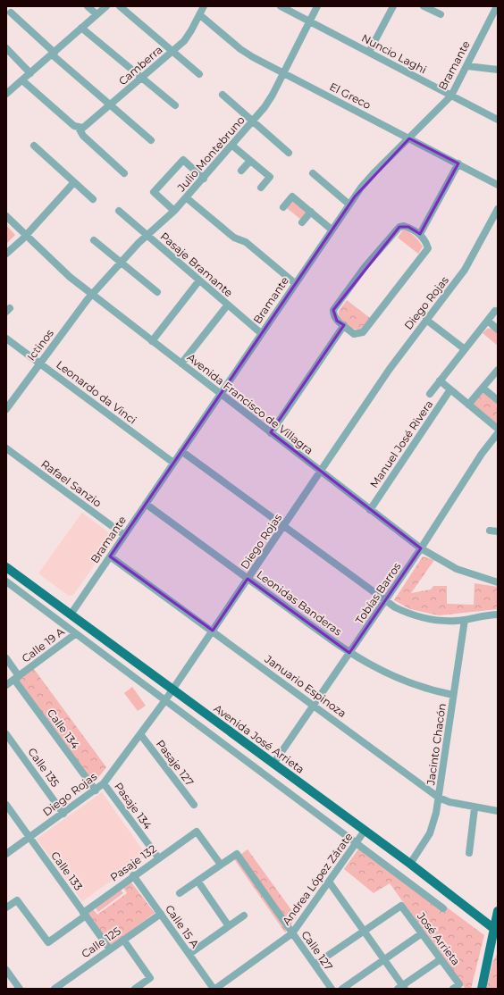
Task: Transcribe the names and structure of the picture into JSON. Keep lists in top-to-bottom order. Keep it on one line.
{"streets":{"main road":["Avenida José Arrieta"],"street":["Nuncio Laghi","Camberra","Bramante","El Greco","Julio Montebruno","Pasaje Bramante","Diego Rojas","Ictinos","Leonardo da Vinci","Avenida Francisco de Villagra","Manuel José Rivera","Rafael Sanzio","Tobías Barros","Leonidas Banderas","Calle 19 A","Januario Espinoza","Calle 134","Jacinto Chacón","Pasaje 127","Calle 135","Pasaje 134","Pasaje 132","Calle 133","Andrea López Zárate","Calle 15 A","José Arrieta","Calle 125","Calle 127"]},"crossings":[["Nuncio Laghi","Bramante"],["Nuncio Laghi","Julio Montebruno"],["Camberra","El Greco"],["Bramante","El Greco"],["Bramante","Pasaje Bramante"],["Bramante","Leonardo da Vinci"],["Bramante","Avenida Francisco de Villagra"],["Bramante","Rafael Sanzio"],["Bramante","Leonidas Banderas"],["Bramante","Januario Espinoza"],["Bramante","Avenida José Arrieta"],["El Greco","Julio Montebruno"],["Julio Montebruno","Pasaje Bramante"],["Julio Montebruno","Ictinos"],["Julio Montebruno","Avenida Francisco de Villagra"],["Diego Rojas","Avenida Francisco de Villagra"],["Diego Rojas","Leonidas Banderas"],["Diego Rojas","Januario Espinoza"],["Diego Rojas","Calle 134"],["Diego Rojas","Avenida José Arrieta"],["Diego Rojas","Pasaje 127"],["Diego Rojas","Calle 135"],["Diego Rojas","Pasaje 134"],["Diego Rojas","Calle 133"],["Ictinos","Leonardo da Vinci"],["Ictinos","Avenida Francisco de Villagra"],["Avenida Francisco de Villagra","Manuel José Rivera"],["Avenida Francisco de Villagra","Tobías Barros"],["Tobías Barros","Leonidas Banderas"],["Tobías Barros","Januario Espinoza"],["Tobías Barros","Avenida José Arrieta"],["Leonidas Banderas","Jacinto Chacón"],["Calle 19 A","Calle 134"],["Januario Espinoza","Jacinto Chacón"],["Avenida José Arrieta","Jacinto Chacón"],["Avenida José Arrieta","Andrea López Zárate"],["Pasaje 134","Pasaje 132"],["Pasaje 132","Calle 133"],["Pasaje 132","Calle 15 A"],["Pasaje 132","Calle 127"],["Calle 133","Calle 125"],["Andrea López Zárate","Calle 15 A"],["Andrea López Zárate","Calle 127"],["Calle 15 A","Calle 125"]]}
